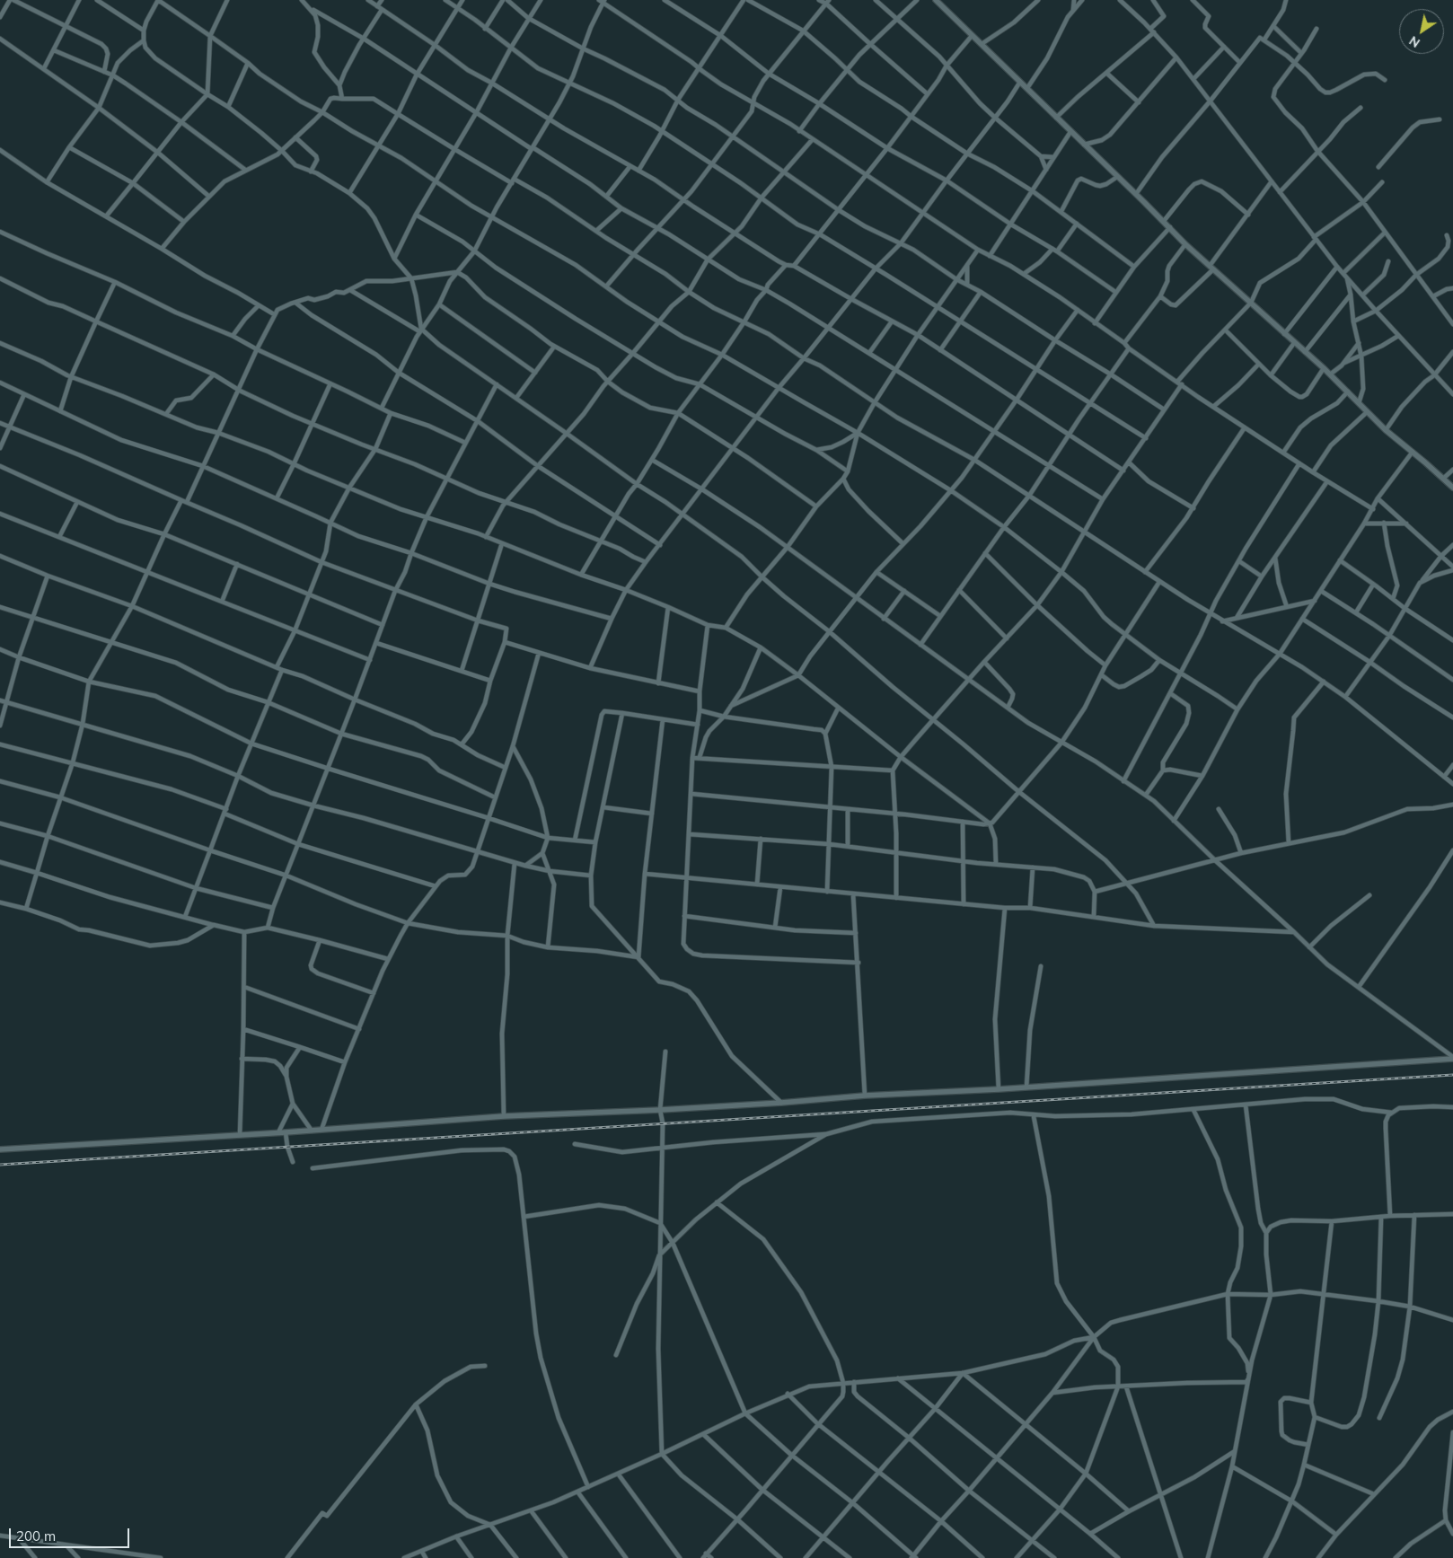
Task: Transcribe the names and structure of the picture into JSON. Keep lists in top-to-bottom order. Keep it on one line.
{"scale_bar":"200 m","north":"bottom left"}
